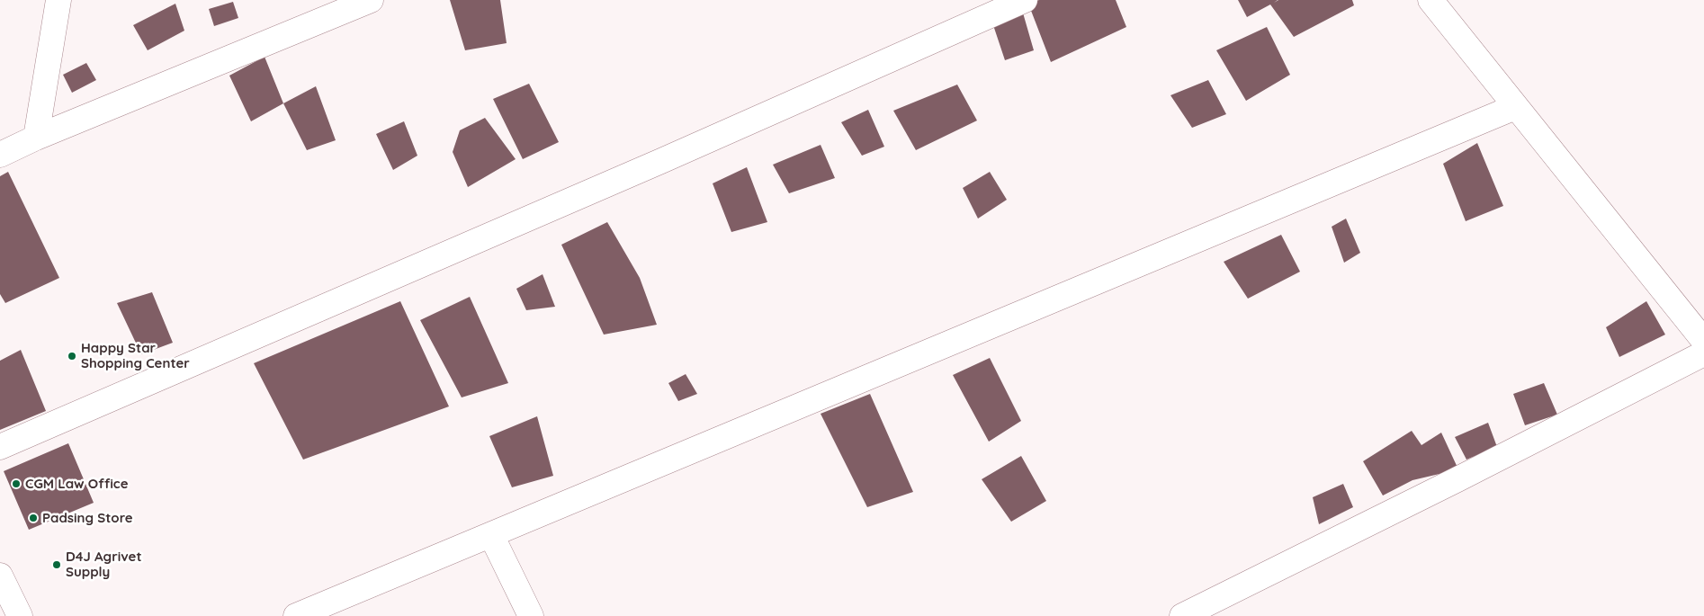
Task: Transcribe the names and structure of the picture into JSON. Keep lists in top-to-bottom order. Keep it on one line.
{"places":["Happy Star Shopping Center","CGM Law Office","Padsing Store","D4J Agrivet Supply"]}
